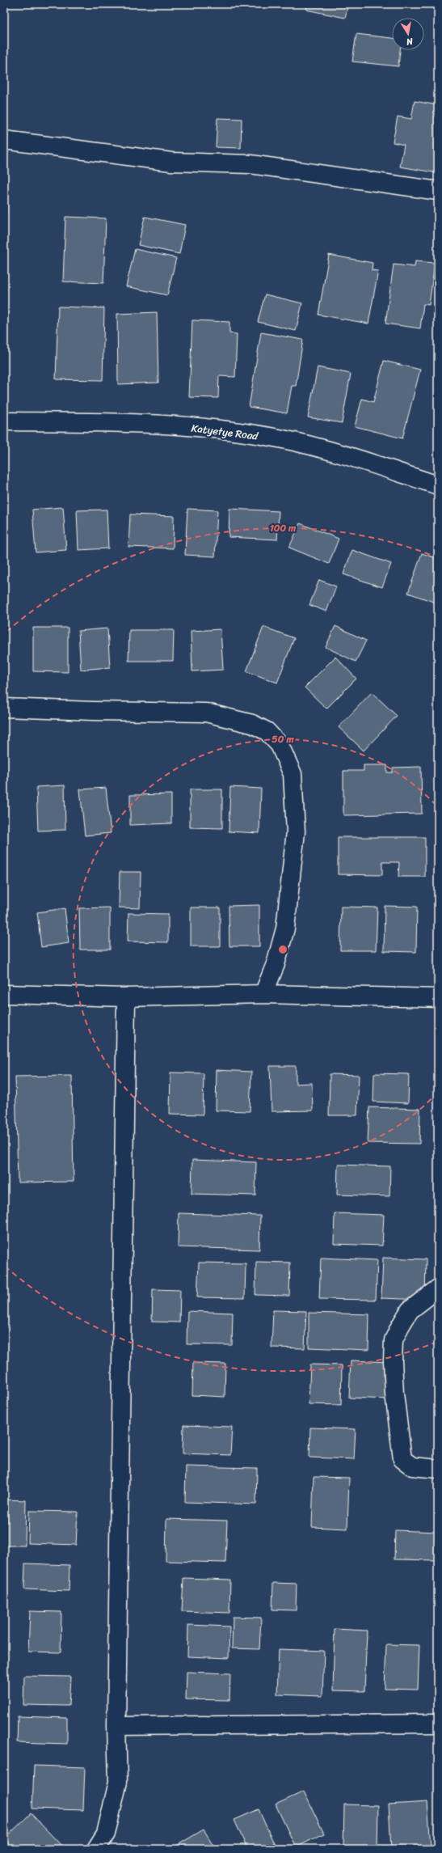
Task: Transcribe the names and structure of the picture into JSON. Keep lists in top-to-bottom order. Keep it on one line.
{"streets":{"street":["Katyetye Road"]},"north":"bottom","rings":["100 m","50 m"]}
